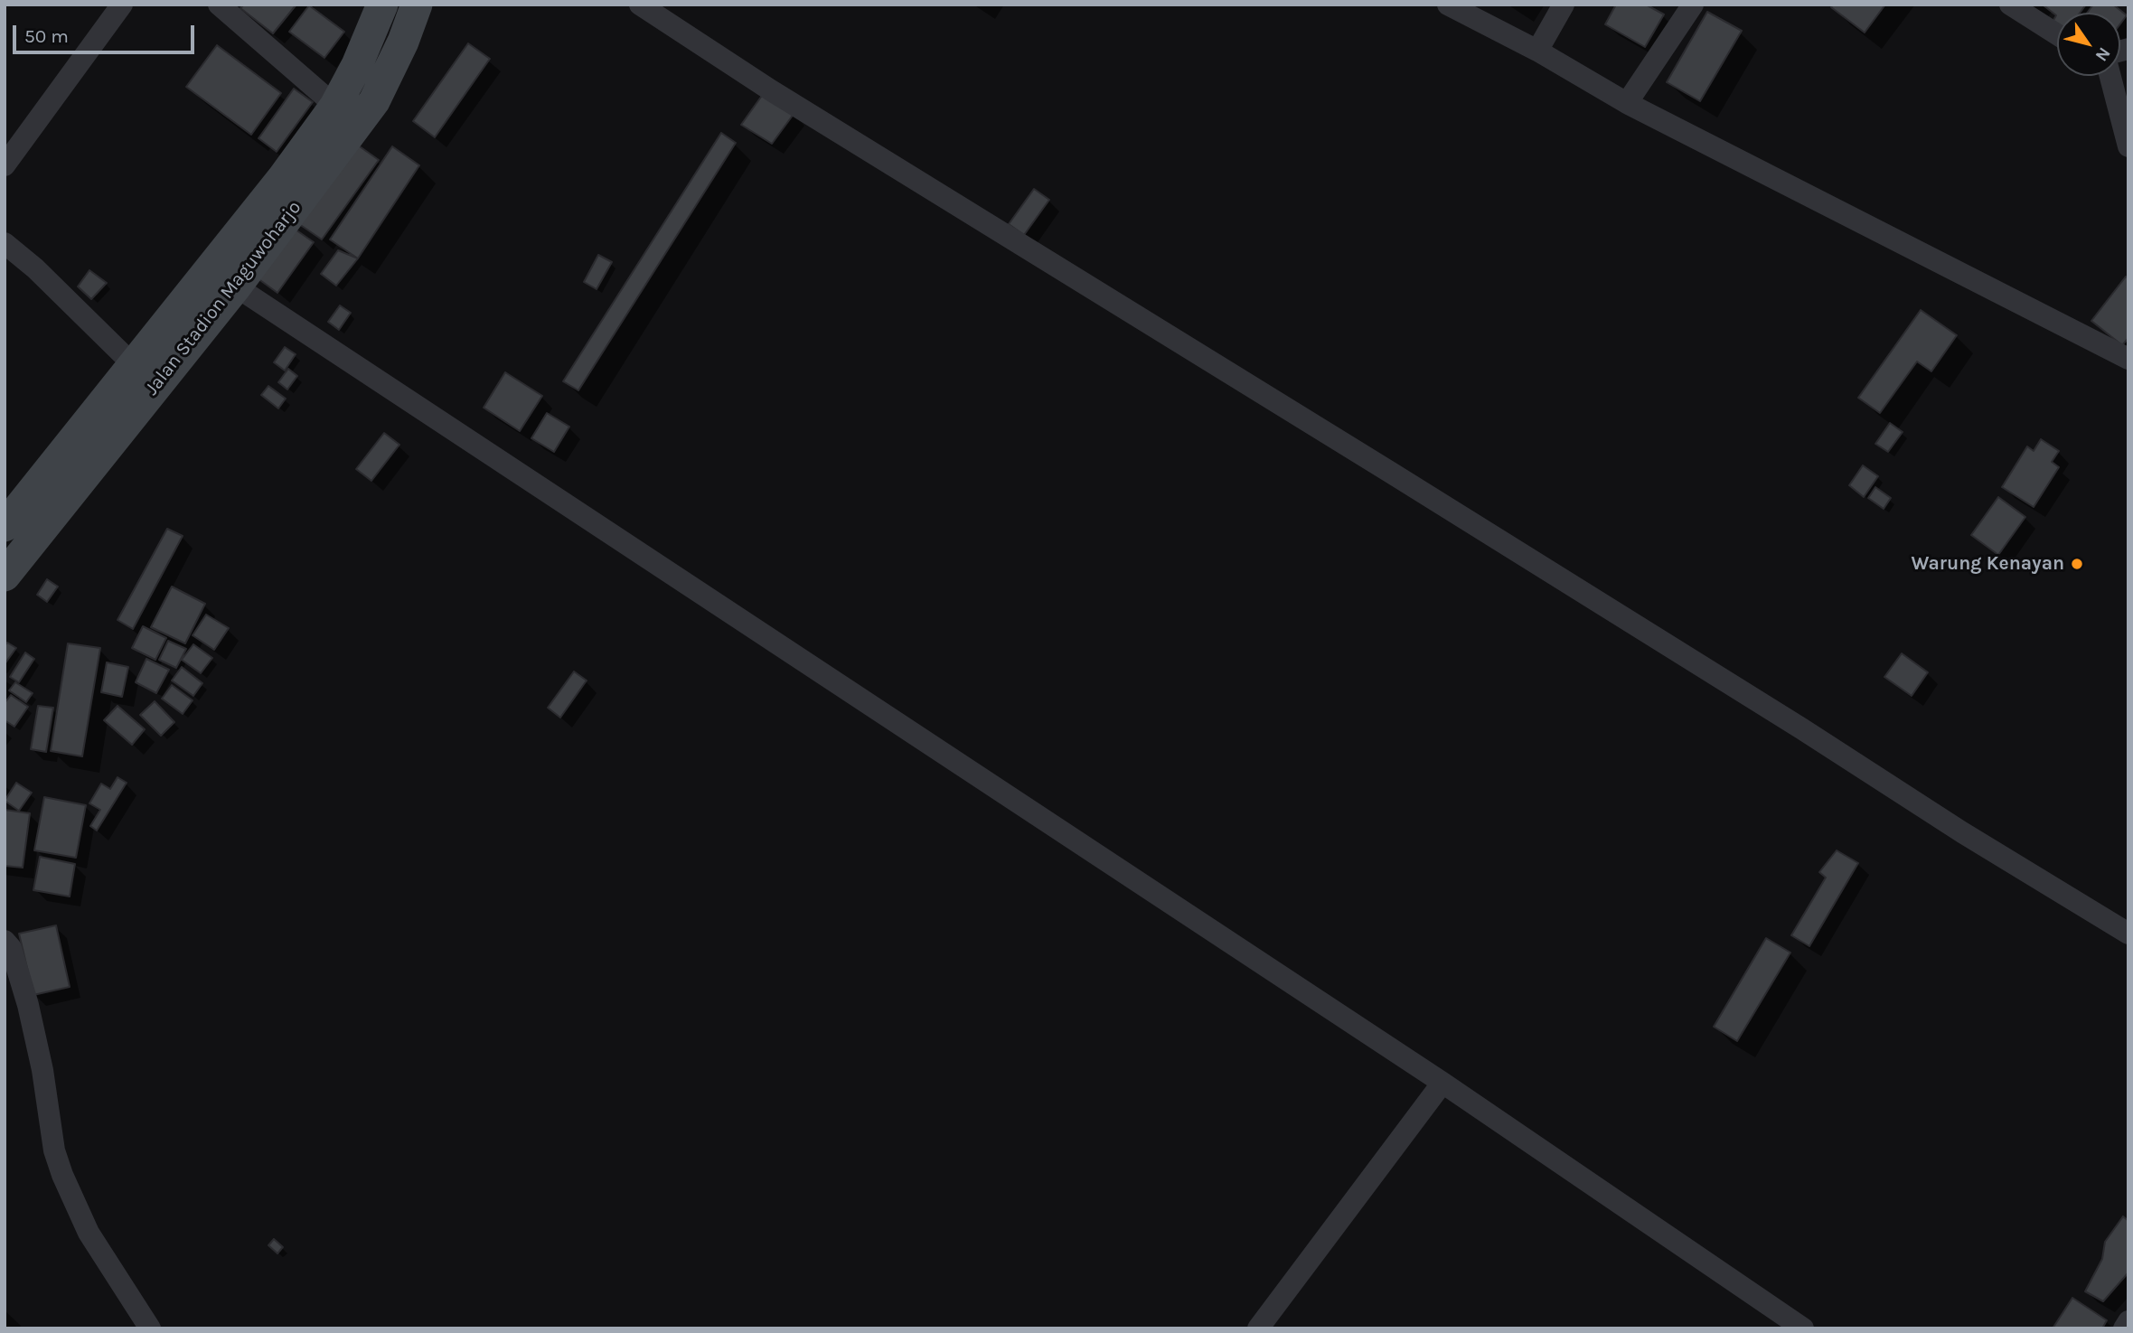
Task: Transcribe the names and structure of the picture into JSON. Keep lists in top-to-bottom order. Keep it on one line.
{"streets":{"main road":["Jalan Stadion Maguwoharjo"]},"places":["Warung Kenayan"],"scale_bar":"50 m","north":"bottom right"}
